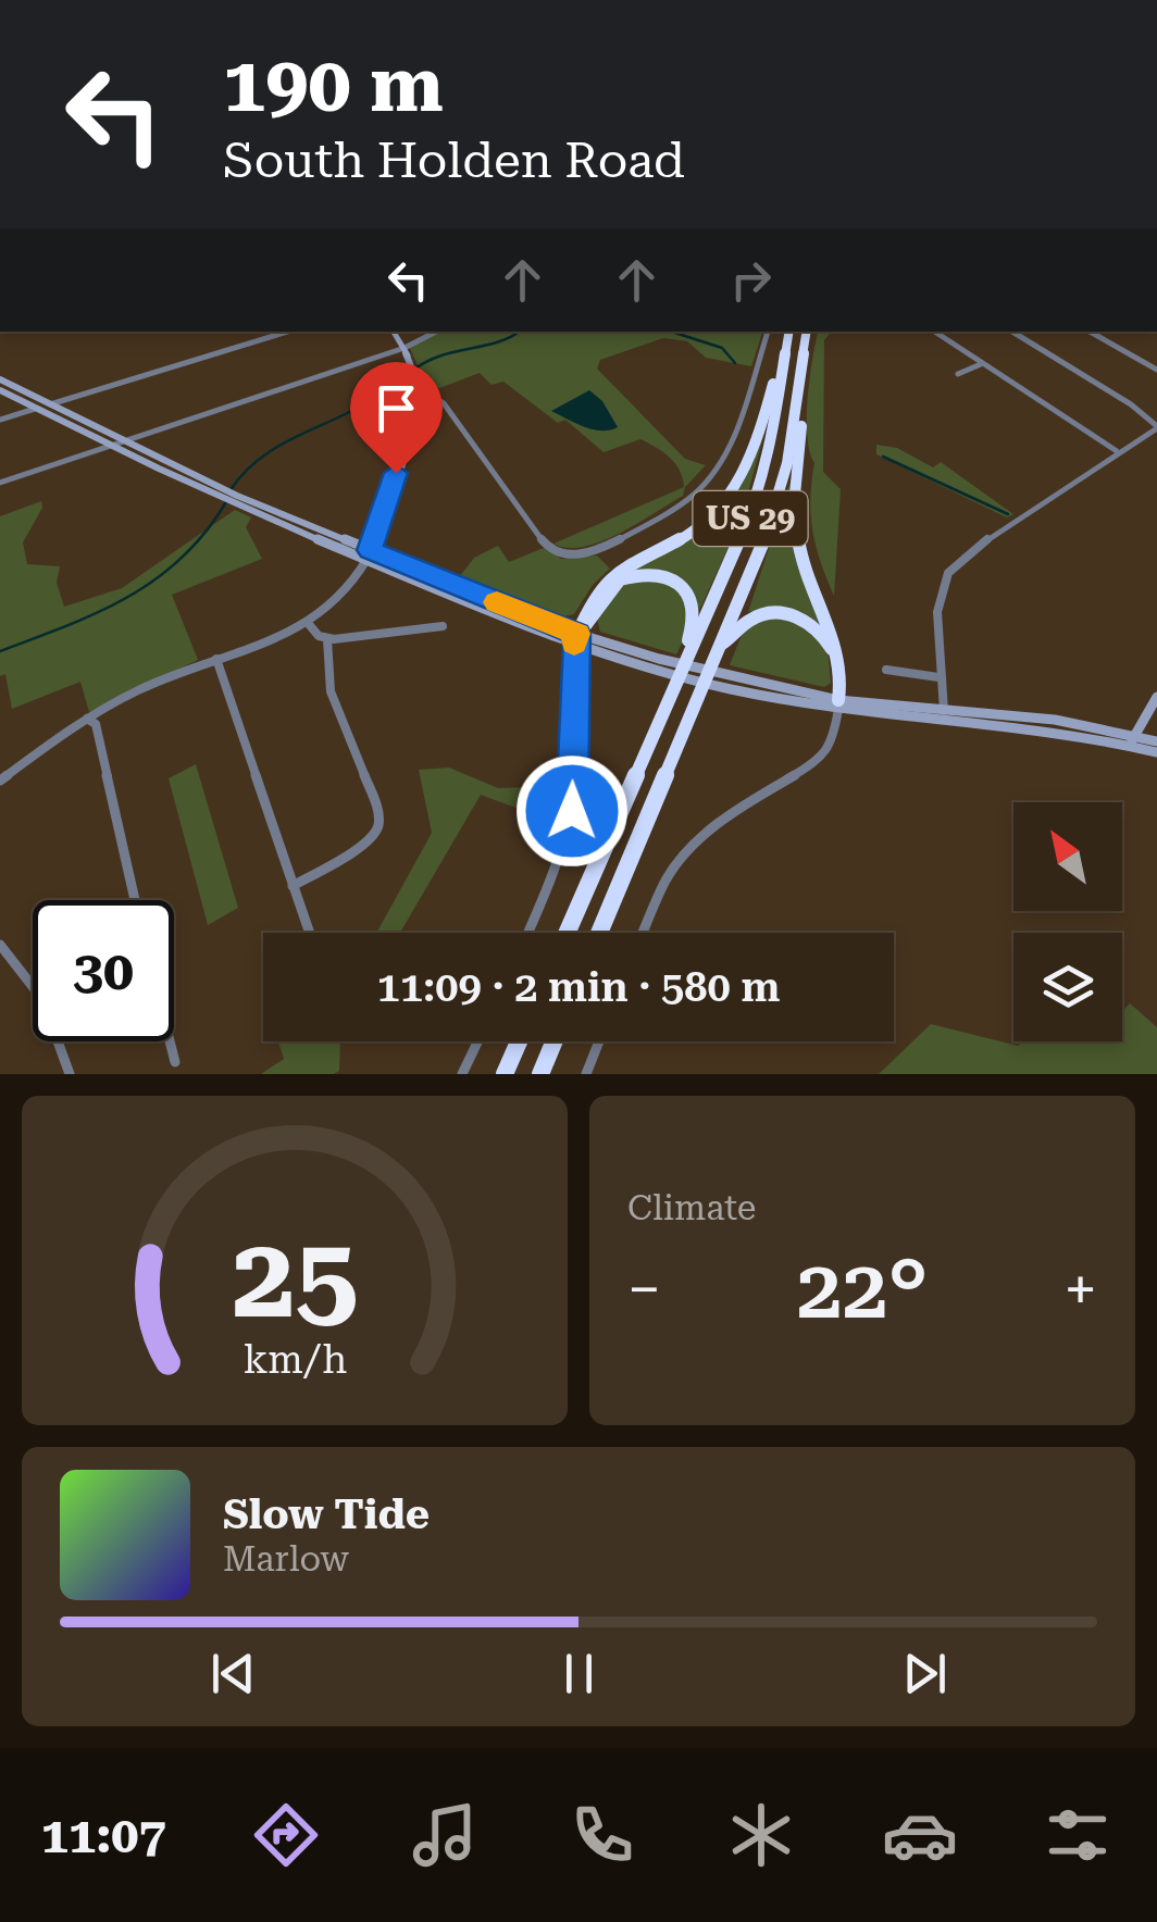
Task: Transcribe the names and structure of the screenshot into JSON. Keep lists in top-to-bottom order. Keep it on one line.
{"streets":{"highway":["US 29"]},"north":"top left","page":{"turn":["190 m","South Holden Road"],"limit":"30","trip":"11:09 · 2 min · 580 m","tile":"Climate","heat":["−","22°","+"],"song":["Slow Tide","Marlow"],"tabs":"11:07","gauge":["25","km/h"]}}
